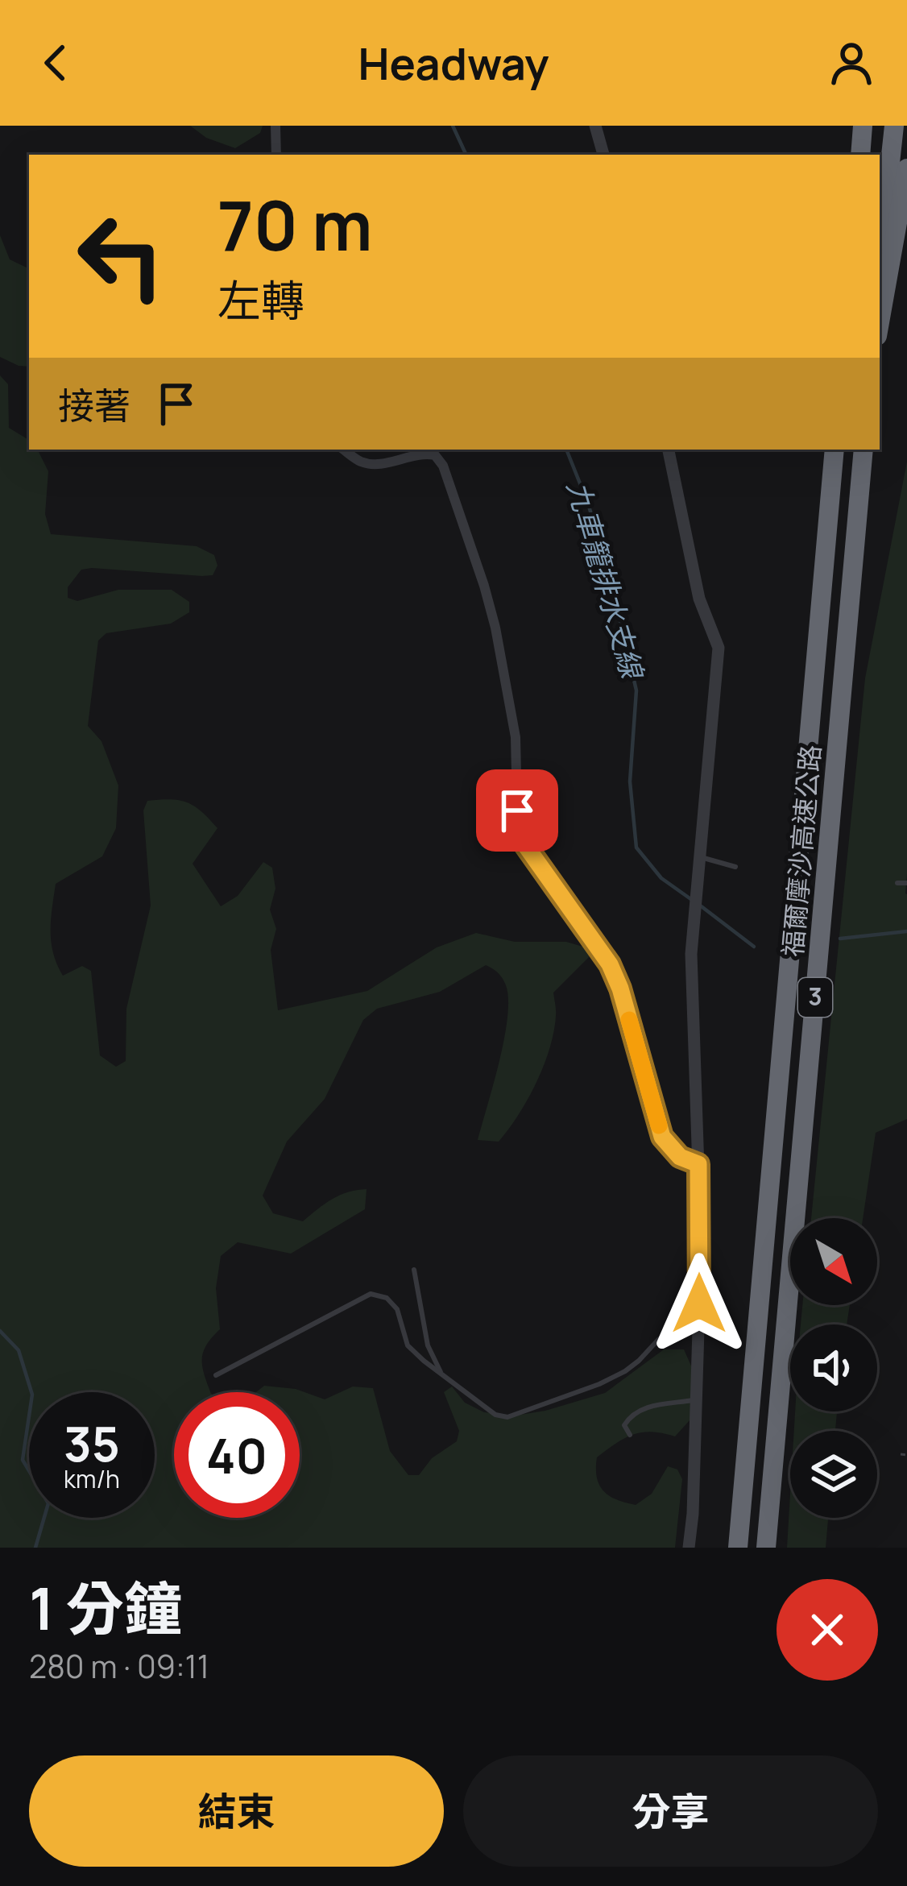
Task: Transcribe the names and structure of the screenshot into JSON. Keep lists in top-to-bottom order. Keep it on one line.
{"streets":{"highway":["福爾摩沙高速公路","3"]},"water":["九車籠排水支線"],"north":"bottom right","page":{"header":"Headway","turn":["70 m","左轉"],"then":"接著","speed":"35 km/h","limit":"40","heading":["1 分鐘","280 m · 09:11"],"buttons":["結束","分享"]}}
